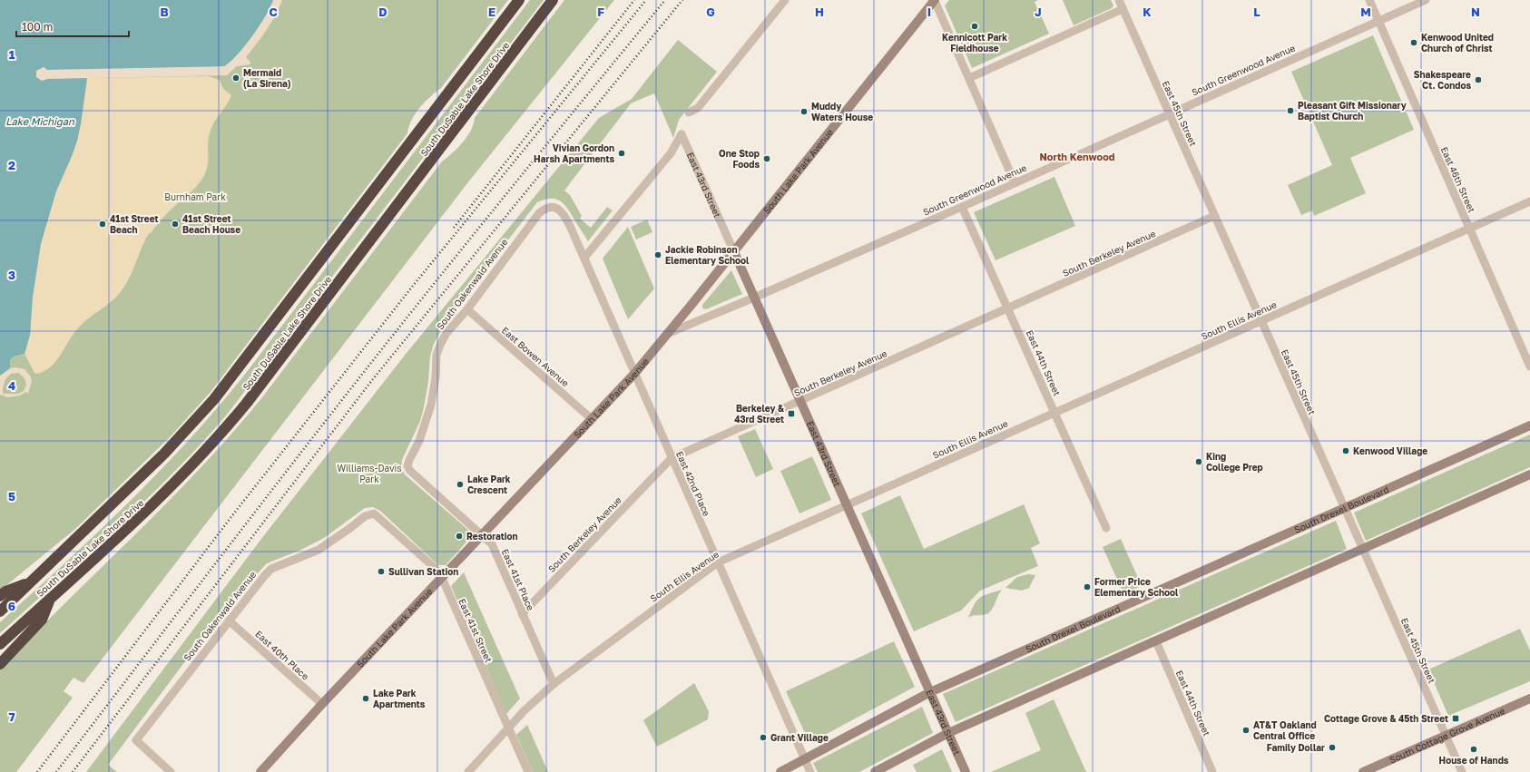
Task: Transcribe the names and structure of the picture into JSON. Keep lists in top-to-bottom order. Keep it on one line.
{"streets":{"highway":["South DuSable Lake Shore Drive"],"street":["South Greenwood Avenue","East 45th Street","South Lake Park Avenue","East 46th Street","East 43rd Street","South Berkeley Avenue","South Oakenwald Avenue","South Ellis Avenue","East Bowen Avenue","East 44th Street","East 42nd Place","South Drexel Boulevard","East 41st Place","East 41st Street","East 40th Place","South Cottage Grove Avenue"]},"crossings":[["South Greenwood Avenue","East 45th Street"],["South Greenwood Avenue","South Lake Park Avenue"],["South Greenwood Avenue","East 46th Street"],["South Greenwood Avenue","East 43rd Street"],["South Greenwood Avenue","East 44th Street"],["East 45th Street","South Berkeley Avenue"],["East 45th Street","South Ellis Avenue"],["East 45th Street","South Drexel Boulevard"],["East 45th Street","South Cottage Grove Avenue"],["South Lake Park Avenue","East 43rd Street"],["South Lake Park Avenue","East Bowen Avenue"],["South Lake Park Avenue","East 42nd Place"],["South Lake Park Avenue","East 41st Place"],["South Lake Park Avenue","East 41st Street"],["South Lake Park Avenue","East 40th Place"],["East 46th Street","South Ellis Avenue"],["East 43rd Street","South Berkeley Avenue"],["East 43rd Street","South Ellis Avenue"],["East 43rd Street","East 42nd Place"],["East 43rd Street","South Drexel Boulevard"],["South Berkeley Avenue","East 44th Street"],["South Berkeley Avenue","East 42nd Place"],["South Berkeley Avenue","East 41st Place"],["South Oakenwald Avenue","East Bowen Avenue"],["South Oakenwald Avenue","East 42nd Place"],["South Oakenwald Avenue","East 41st Place"],["South Oakenwald Avenue","East 41st Street"],["South Oakenwald Avenue","East 40th Place"],["South Ellis Avenue","East 44th Street"],["South Ellis Avenue","East 42nd Place"],["South Ellis Avenue","East 41st Place"],["South Ellis Avenue","East 41st Street"],["East 42nd Place","South Drexel Boulevard"]],"districts":["North Kenwood"],"water":["Lake Michigan"],"parks":["Burnham Park","Williams-Davis Park"],"places":{"other":["Kennicott Park Fieldhouse","Kenwood United Church of Christ","Mermaid (La Sirena)","Shakespeare Ct. Condos","Pleasant Gift Missionary Baptist Church","Muddy Waters House","Vivian Gordon Harsh Apartments","One Stop Foods","41st Street Beach","41st Street Beach House","Jackie Robinson Elementary School","Kenwood Village","King College Prep","Lake Park Crescent","Restoration","Sullivan Station","Former Price Elementary School","Lake Park Apartments","AT&T Oakland Central Office","Grant Village","Family Dollar","House of Hands"],"transit":["Berkeley & 43rd Street","Cottage Grove & 45th Street"]},"scale_bar":"100 m","grid":{"columns":["B","C","D","E","F","G","H","I","J","K","L","M","N"],"rows":["1","2","3","4","5","6","7"]}}
